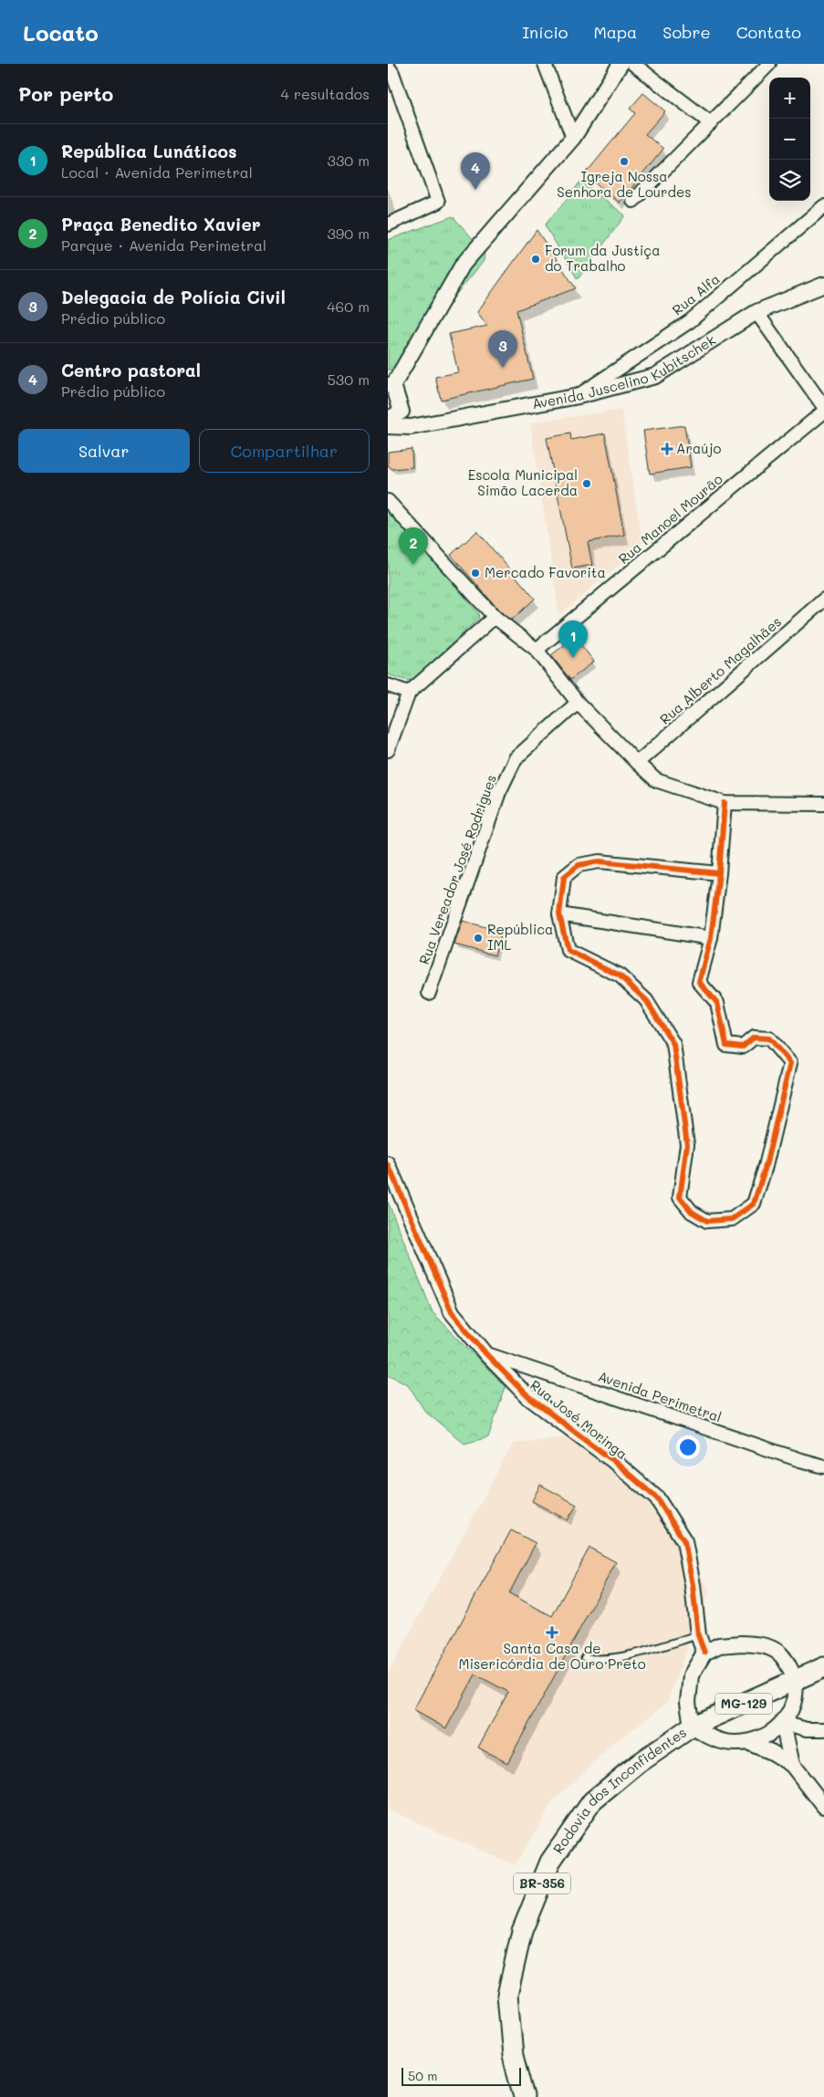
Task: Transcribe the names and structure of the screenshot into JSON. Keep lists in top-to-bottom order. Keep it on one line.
{"streets":{"main road":["MG-129","Rodovia dos Inconfidentes","BR-356"],"street":["Rua Alfa","Avenida Juscelino Kubitschek","Rua Manoel Mourão","Rua Alberto Magalhães","Rua Vereador José Rodrigues","Avenida Perimetral","Rua José Moringa"]},"crossings":[["Rua Alfa","Avenida Juscelino Kubitschek"],["Avenida Perimetral","Rua José Moringa"],["MG-129","Rodovia dos Inconfidentes"]],"places":{"other":["Igreja Nossa Senhora de Lourdes","Forum da Justiça do Trabalho","Escola Municipal Simão Lacerda","Mercado Favorita","República IML"],"health":["Araújo","Santa Casa de Misericórdia de Ouro Preto"]},"scale_bar":"50 m","page":{"header":"Locato","nav":["Início","Mapa","Sobre","Contato"],"heading":["Por perto","4 resultados"],"map_buttons":["+","−"],"list":[{"mark":"1","name":"República Lunáticos","note":"Local · Avenida Perimetral","value":"330 m"},{"mark":"2","name":"Praça Benedito Xavier","note":"Parque · Avenida Perimetral","value":"390 m"},{"mark":"3","name":"Delegacia de Polícia Civil","note":"Prédio público","value":"460 m"},{"mark":"4","name":"Centro pastoral","note":"Prédio público","value":"530 m"}],"pins":["4","3","2","1"],"buttons":["Salvar","Compartilhar"],"scale":"50 m"}}
